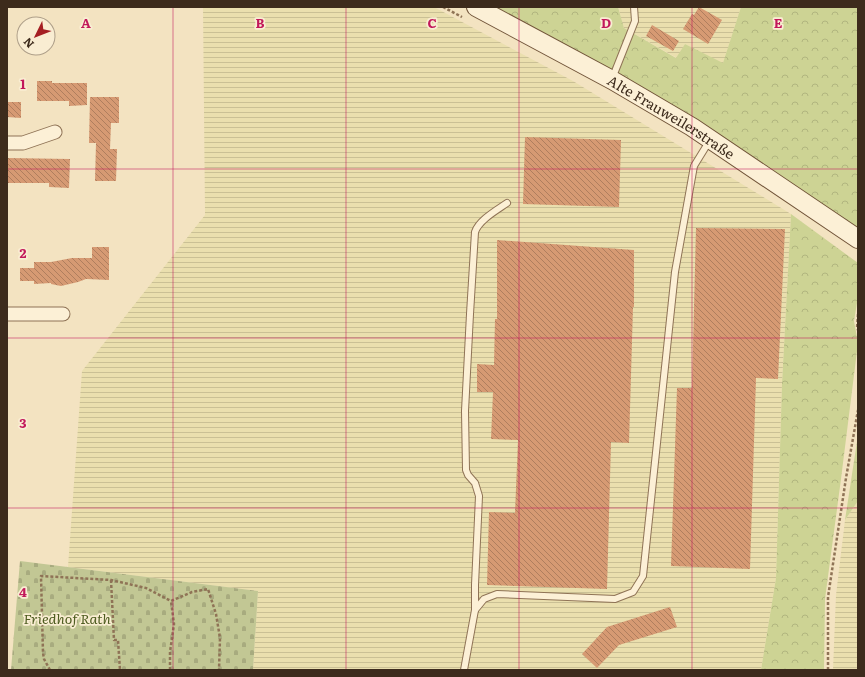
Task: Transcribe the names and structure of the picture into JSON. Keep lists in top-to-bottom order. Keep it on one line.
{"streets":{"street":["Alte Frauweilerstraße"]},"parks":["Friedhof Rath"],"north":"bottom left","grid":{"columns":["A","B","C","D","E"],"rows":["1","2","3","4"]}}
